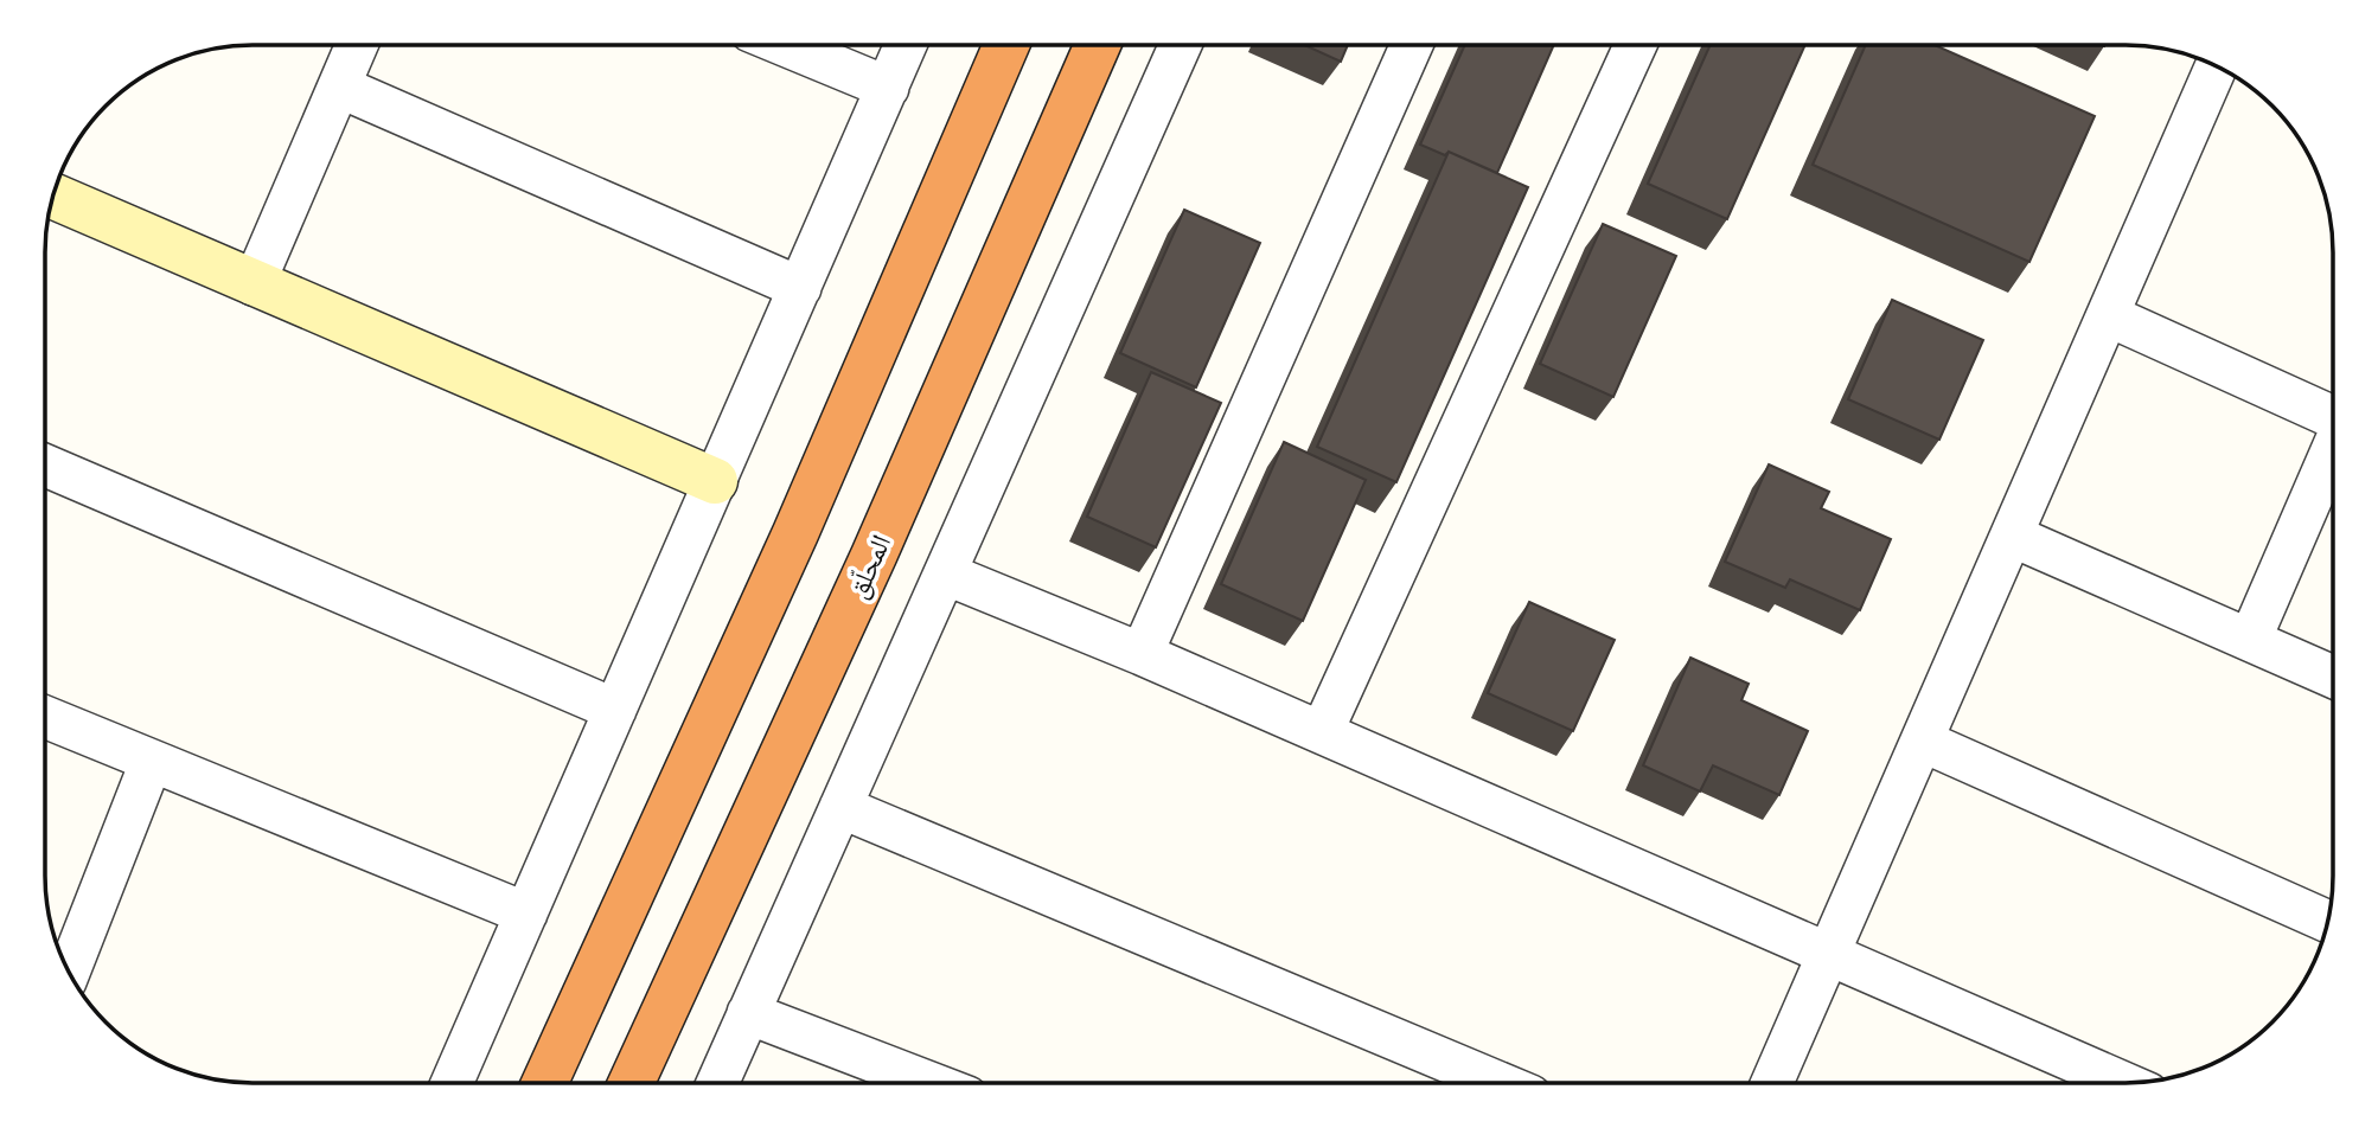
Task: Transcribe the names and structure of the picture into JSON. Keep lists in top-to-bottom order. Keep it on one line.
{"streets":{"highway":["المحلّق"]}}
